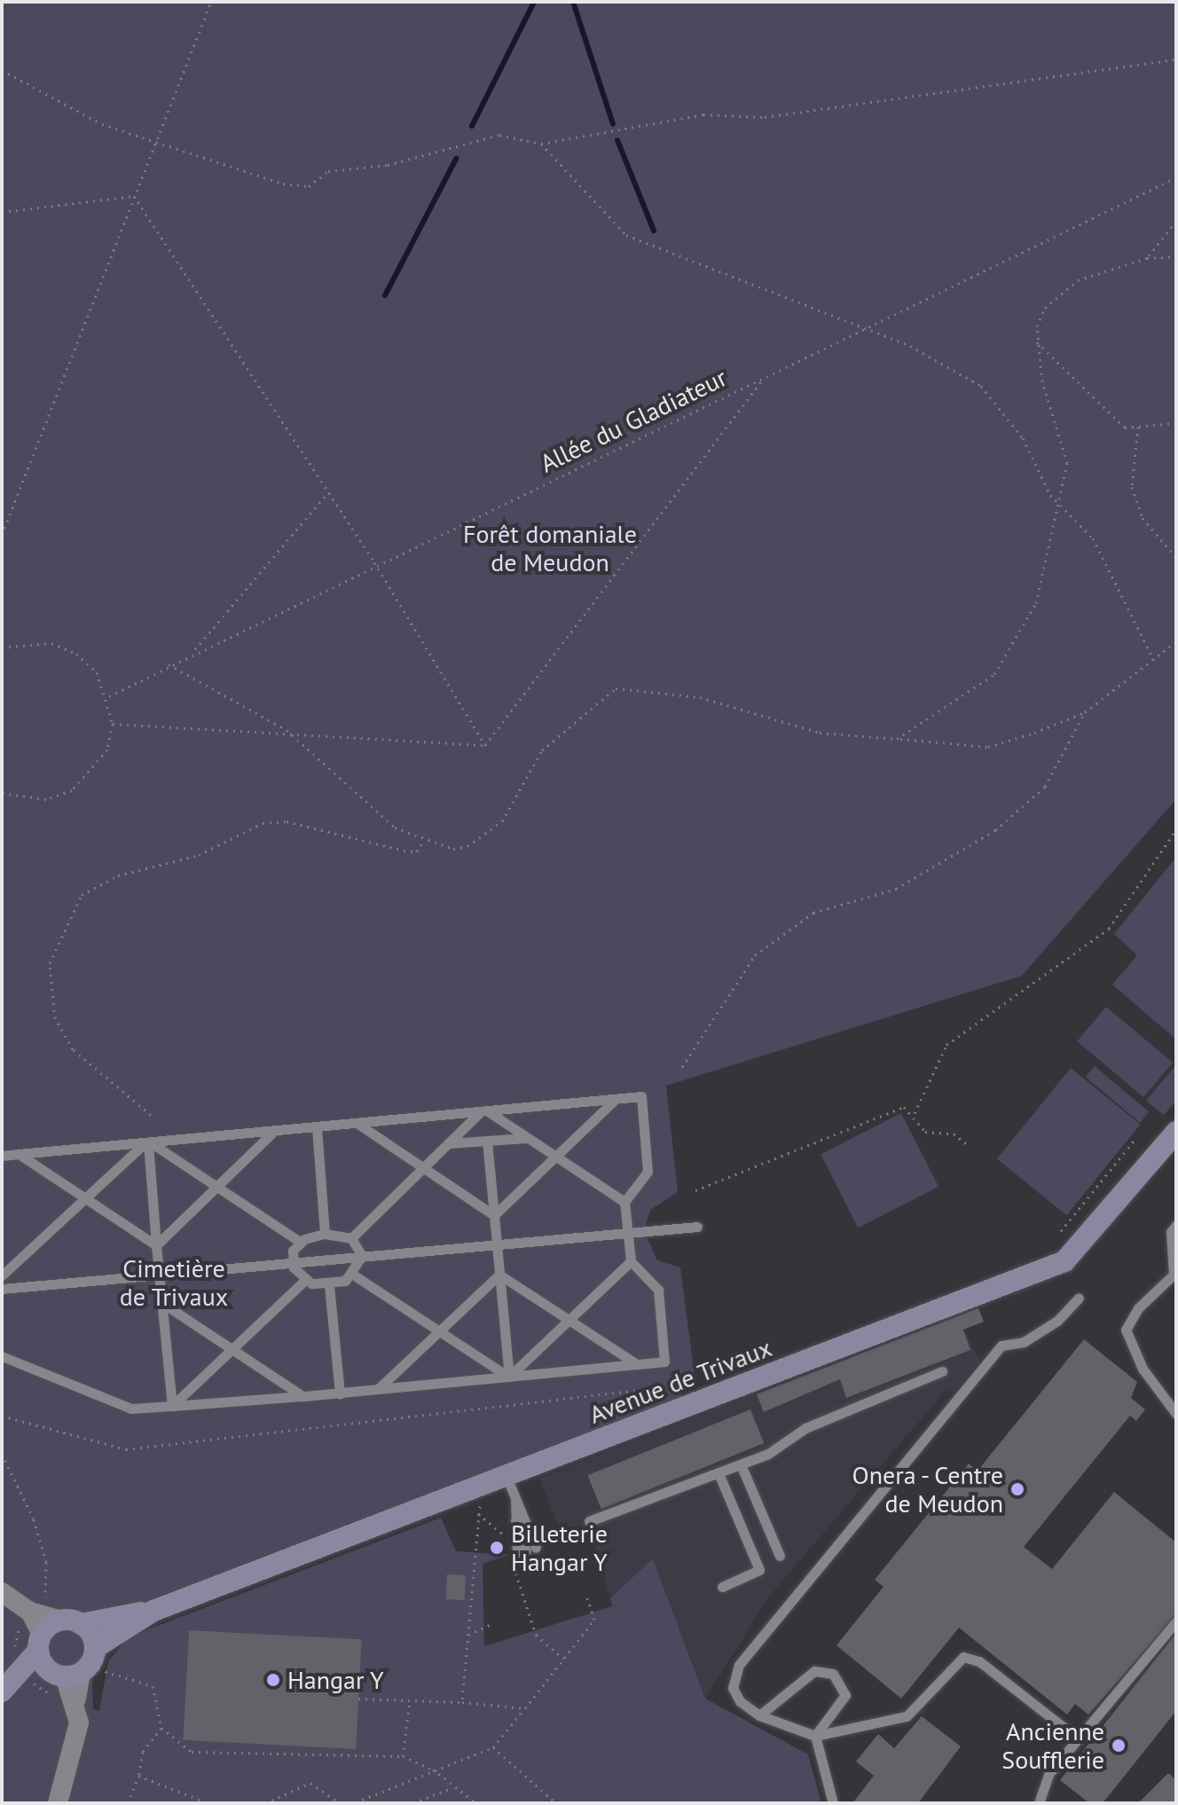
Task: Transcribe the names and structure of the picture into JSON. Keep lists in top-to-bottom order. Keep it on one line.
{"streets":{"main road":["Avenue de Trivaux"],"path":["Allée du Gladiateur"]},"parks":["Forêt domaniale de Meudon","Cimetière de Trivaux"],"places":["Onera - Centre de Meudon","Billeterie Hangar Y","Hangar Y","Ancienne Soufflerie"]}
